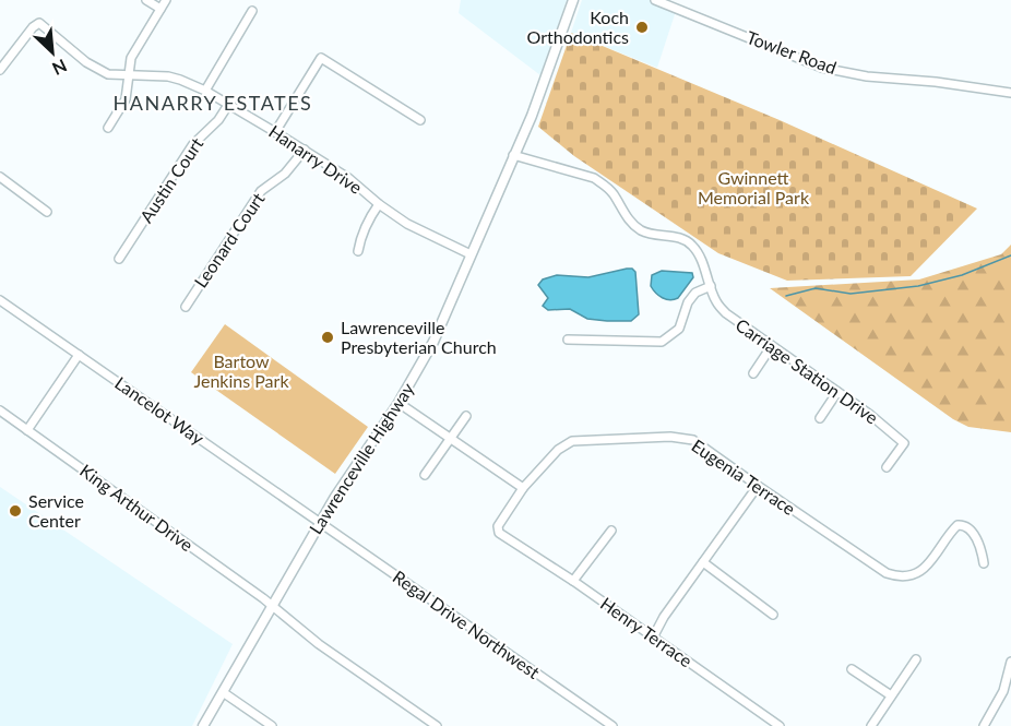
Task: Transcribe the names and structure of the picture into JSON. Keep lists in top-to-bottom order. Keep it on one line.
{"streets":{"main road":["Lawrenceville Highway"],"street":["Towler Road","Hanarry Drive","Austin Court","Leonard Court","Carriage Station Drive","Lancelot Way","Eugenia Terrace","King Arthur Drive","Regal Drive Northwest","Henry Terrace"]},"crossings":[["Hanarry Drive","Austin Court"],["Hanarry Drive","Leonard Court"],["Hanarry Drive","Lawrenceville Highway"],["Carriage Station Drive","Lawrenceville Highway"],["Lancelot Way","Lawrenceville Highway"],["Lancelot Way","Regal Drive Northwest"],["Lawrenceville Highway","King Arthur Drive"],["Lawrenceville Highway","Regal Drive Northwest"],["Eugenia Terrace","Henry Terrace"]],"districts":["HANARRY ESTATES"],"parks":["Gwinnett Memorial Park","Bartow Jenkins Park"],"places":["Koch Orthodontics","Lawrenceville Presbyterian Church","Service Center"],"north":"bottom right"}
